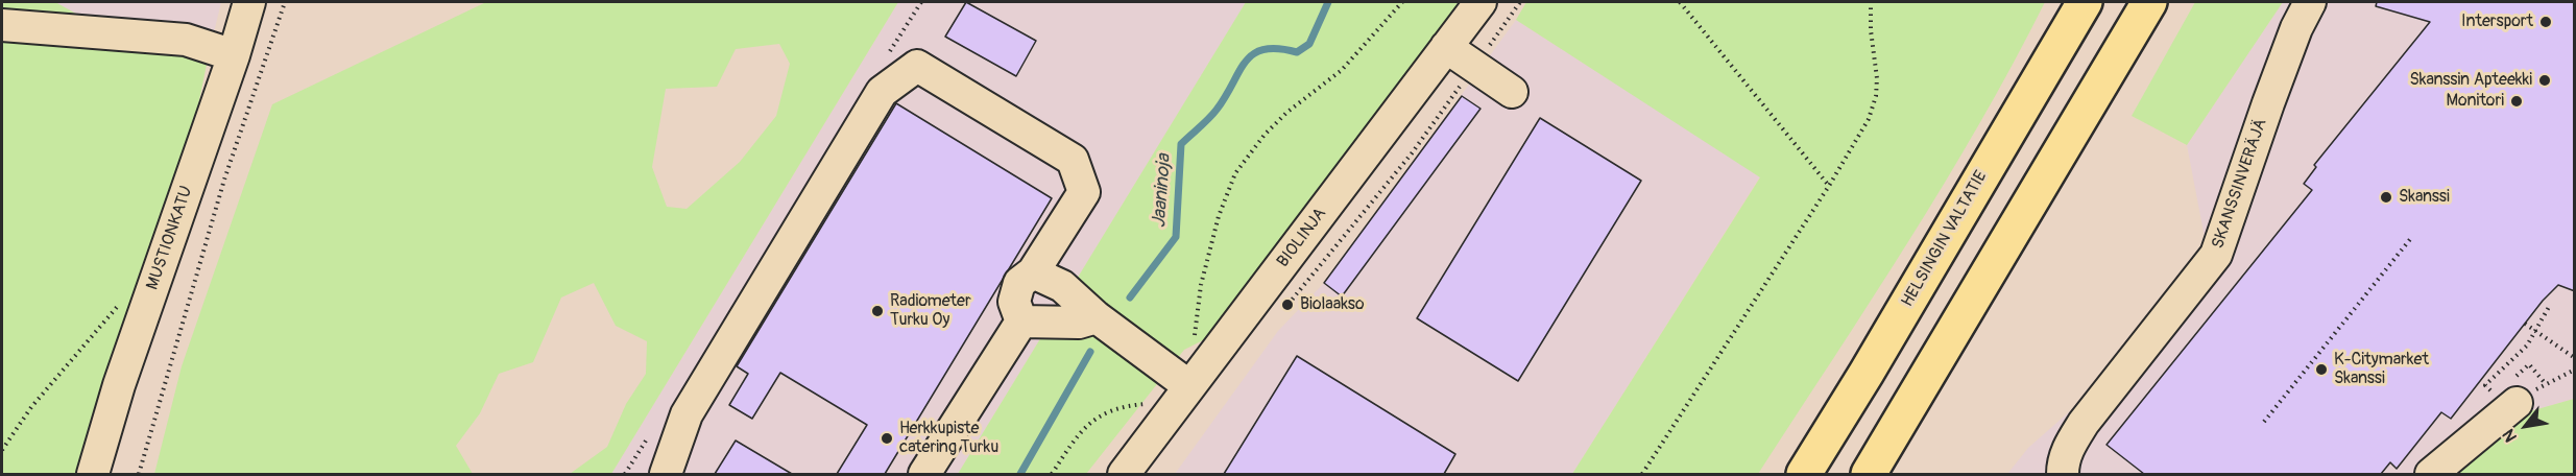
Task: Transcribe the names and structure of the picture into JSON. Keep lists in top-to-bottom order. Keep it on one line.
{"streets":{"highway":["HELSINGIN VALTATIE"],"street":["SKANSSINVERÄJÄ","MUSTIONKATU","BIOLINJA"]},"water":["Jaaninoja"],"places":["Intersport","Skanssin Apteekki","Monitori","Skanssi","Biolaakso","Radiometer Turku Oy","K-Citymarket Skanssi","Herkkupiste catering Turku"],"north":"bottom left"}
